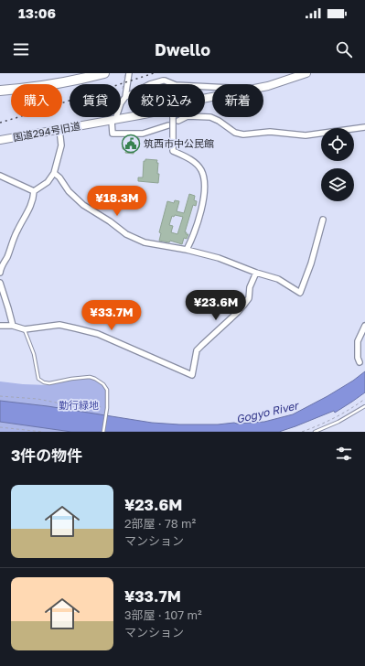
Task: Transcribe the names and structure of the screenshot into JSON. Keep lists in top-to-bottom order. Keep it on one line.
{"streets":{"street":["国道294号旧道"]},"water":["Gogyo River"],"parks":["勤行緑地"],"places":{"public building":["筑西市中公民館"]},"page":{"status":"13:06","header":"Dwello","chip":["購入","賃貸","絞り込み","新着"],"price":["¥18.3M","¥23.6M","¥33.7M"],"heading":"3件の物件","list":[{"name":"¥23.6M","note":"2部屋 · 78 m² · マンション"},{"name":"¥33.7M","note":"3部屋 · 107 m² · マンション"}]}}
